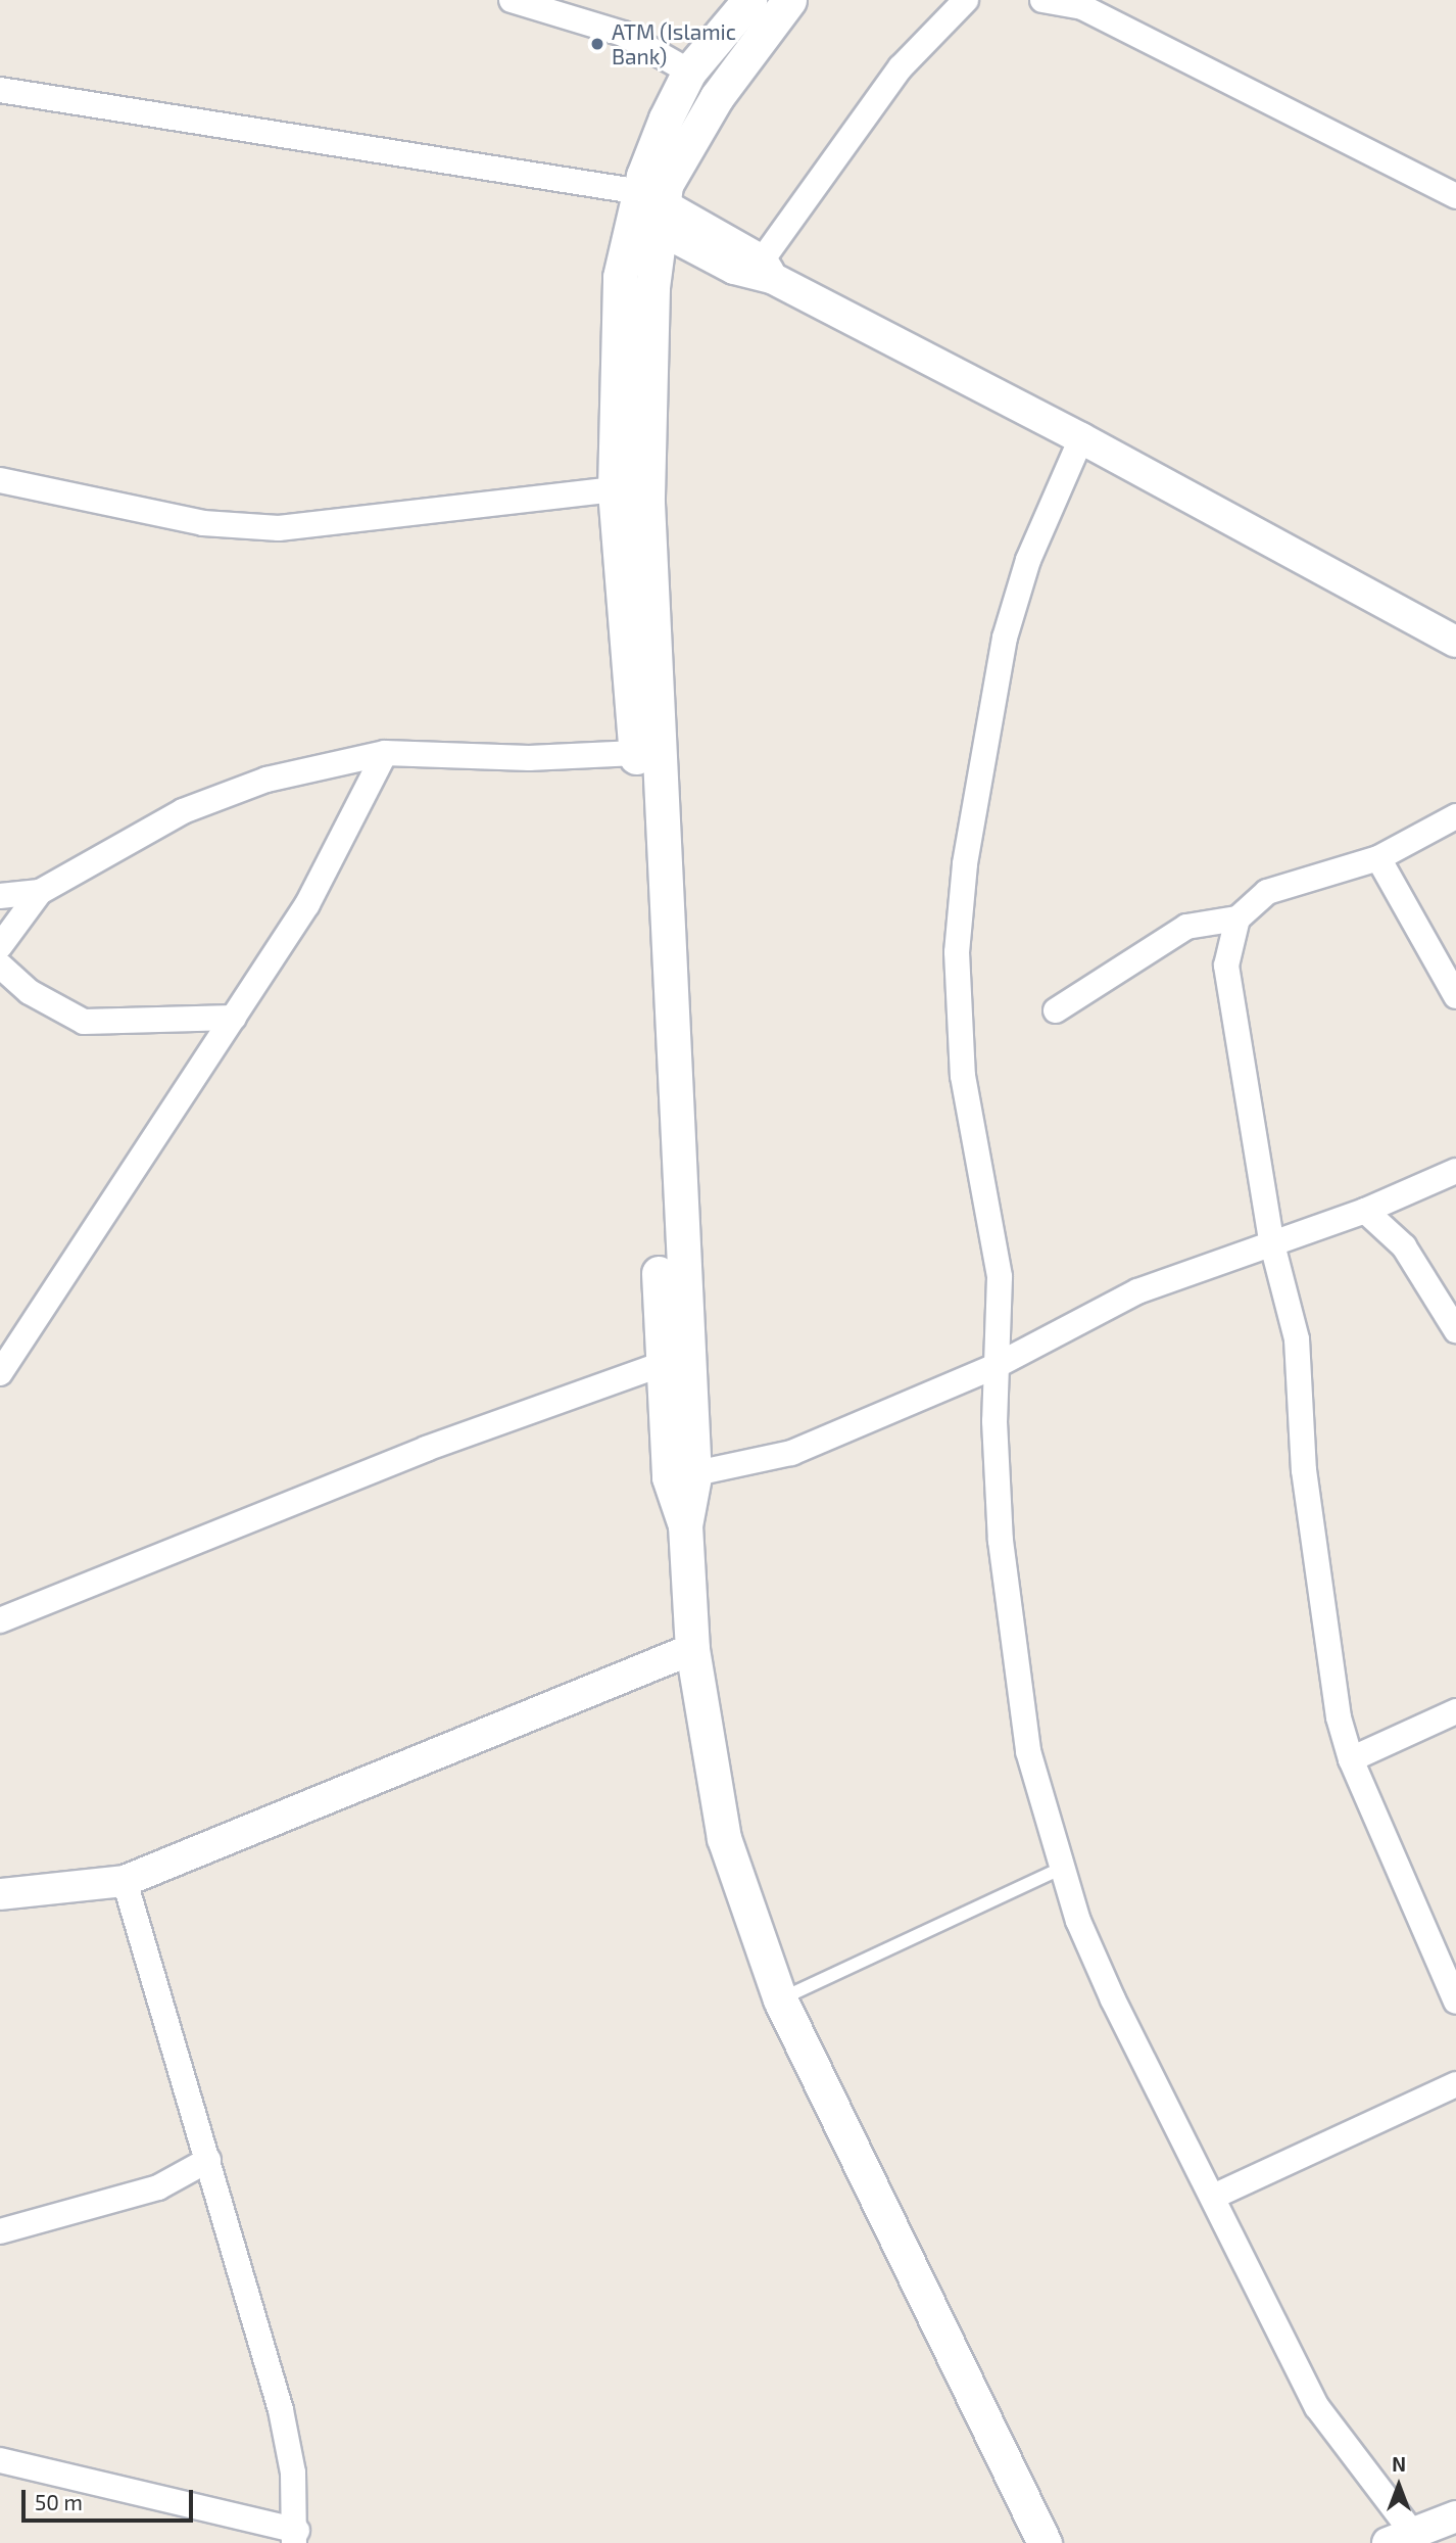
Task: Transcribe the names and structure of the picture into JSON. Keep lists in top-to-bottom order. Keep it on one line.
{"places":["ATM (Islamic Bank)"],"scale_bar":"50 m","north":"top"}
